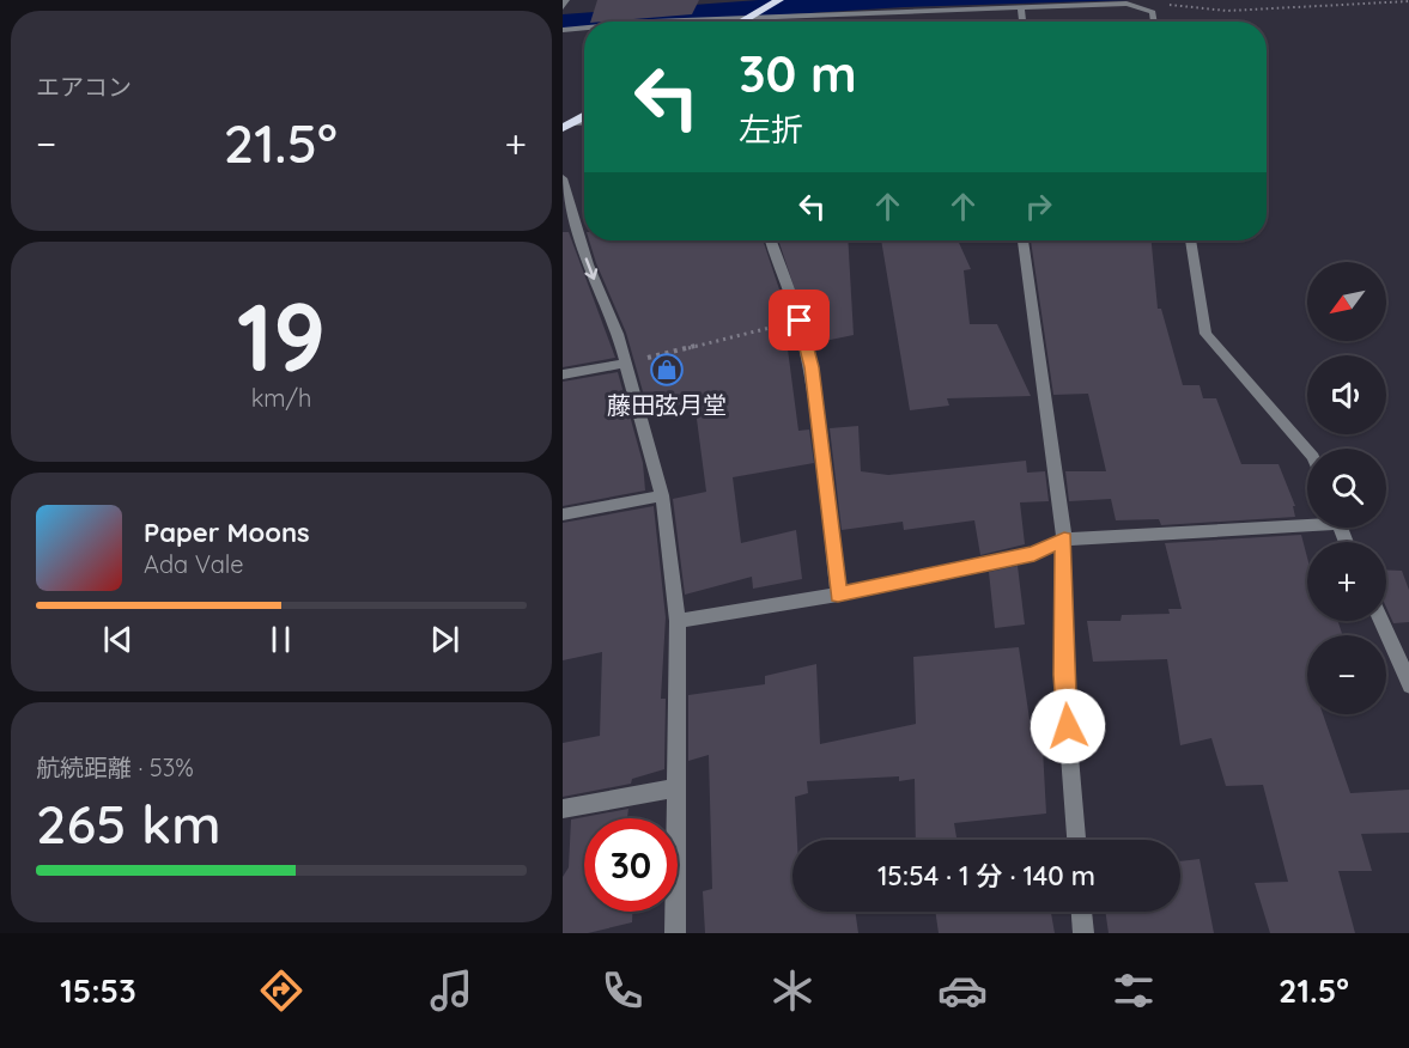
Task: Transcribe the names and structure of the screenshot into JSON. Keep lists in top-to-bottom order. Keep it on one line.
{"places":{"shop":["藤田弦月堂"]},"north":"bottom left","page":{"tile":["エアコン",["19","km/h"],["航続距離 · 53%","265 km"]],"turn":["30 m","左折"],"heat":["−","21.5°","+"],"map_buttons":["+","−"],"song":["Paper Moons","Ada Vale"],"limit":"30","trip":"15:54 · 1 分 · 140 m","tabs":["15:53","21.5°"]}}
